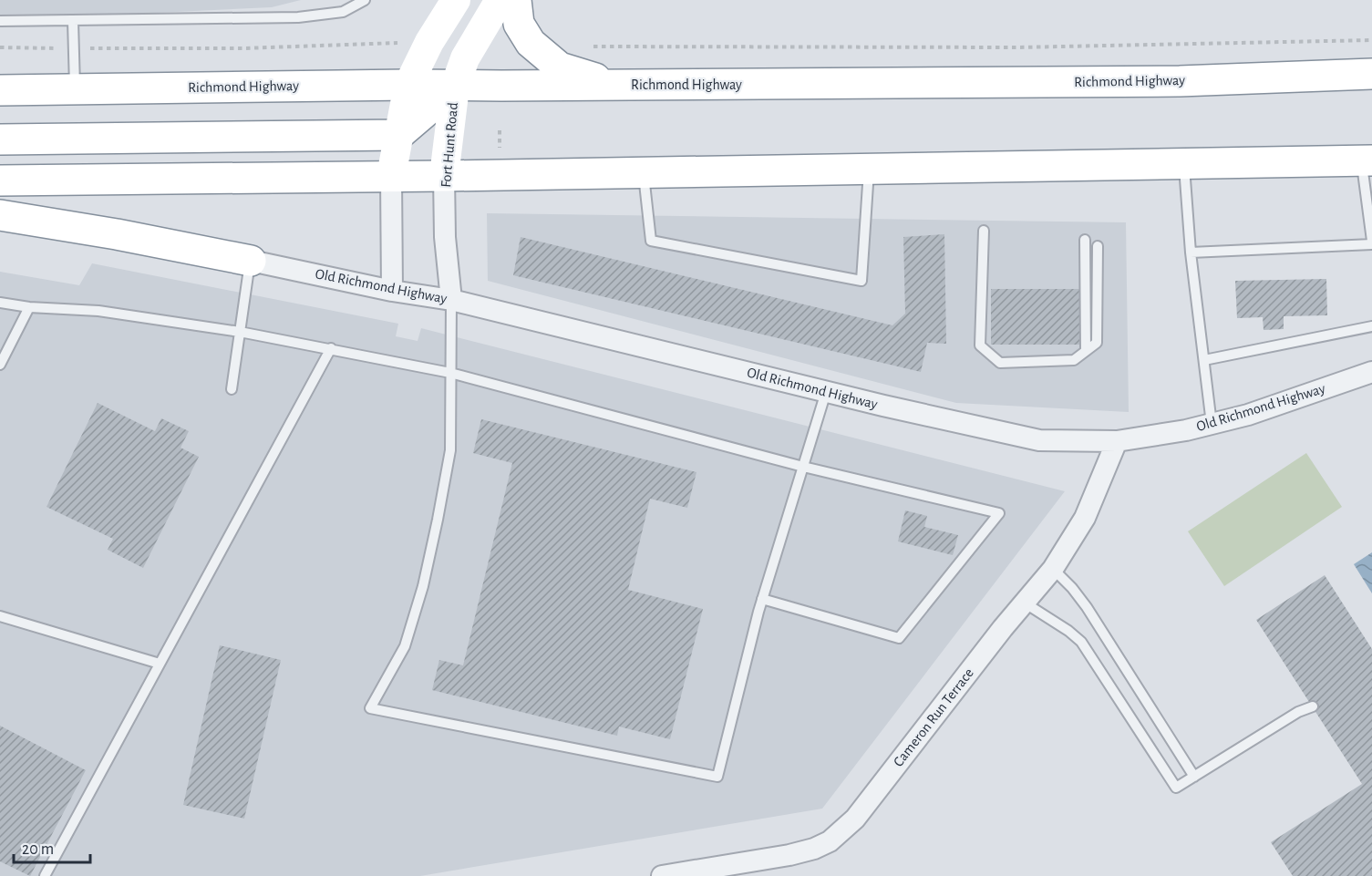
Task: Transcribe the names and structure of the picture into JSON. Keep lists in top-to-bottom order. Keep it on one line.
{"streets":{"highway":["Richmond Highway"],"main road":["Fort Hunt Road"],"street":["Old Richmond Highway","Cameron Run Terrace"]},"crossings":[["Richmond Highway","Fort Hunt Road"],["Fort Hunt Road","Old Richmond Highway"],["Old Richmond Highway","Cameron Run Terrace"]],"scale_bar":"20 m"}
